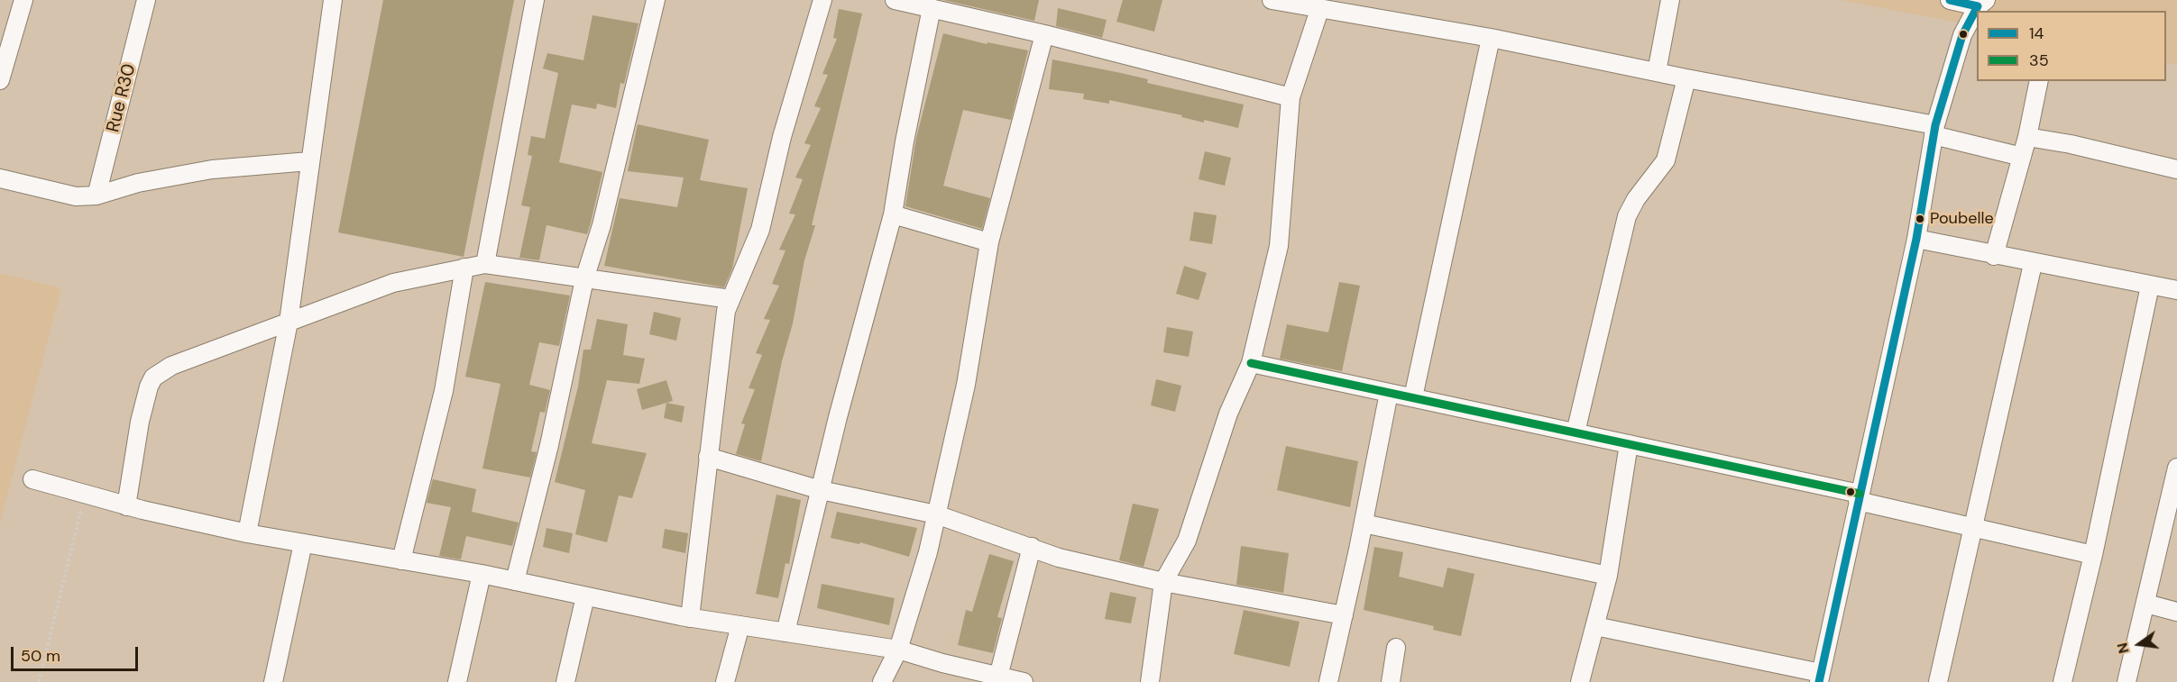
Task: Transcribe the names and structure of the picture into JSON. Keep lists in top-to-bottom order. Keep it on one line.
{"streets":{"street":["Rue R30"]},"places":["Poubelle"],"lines":["transit line 14","transit line 35"],"legend":["14","35"],"scale_bar":"50 m","north":"left"}
